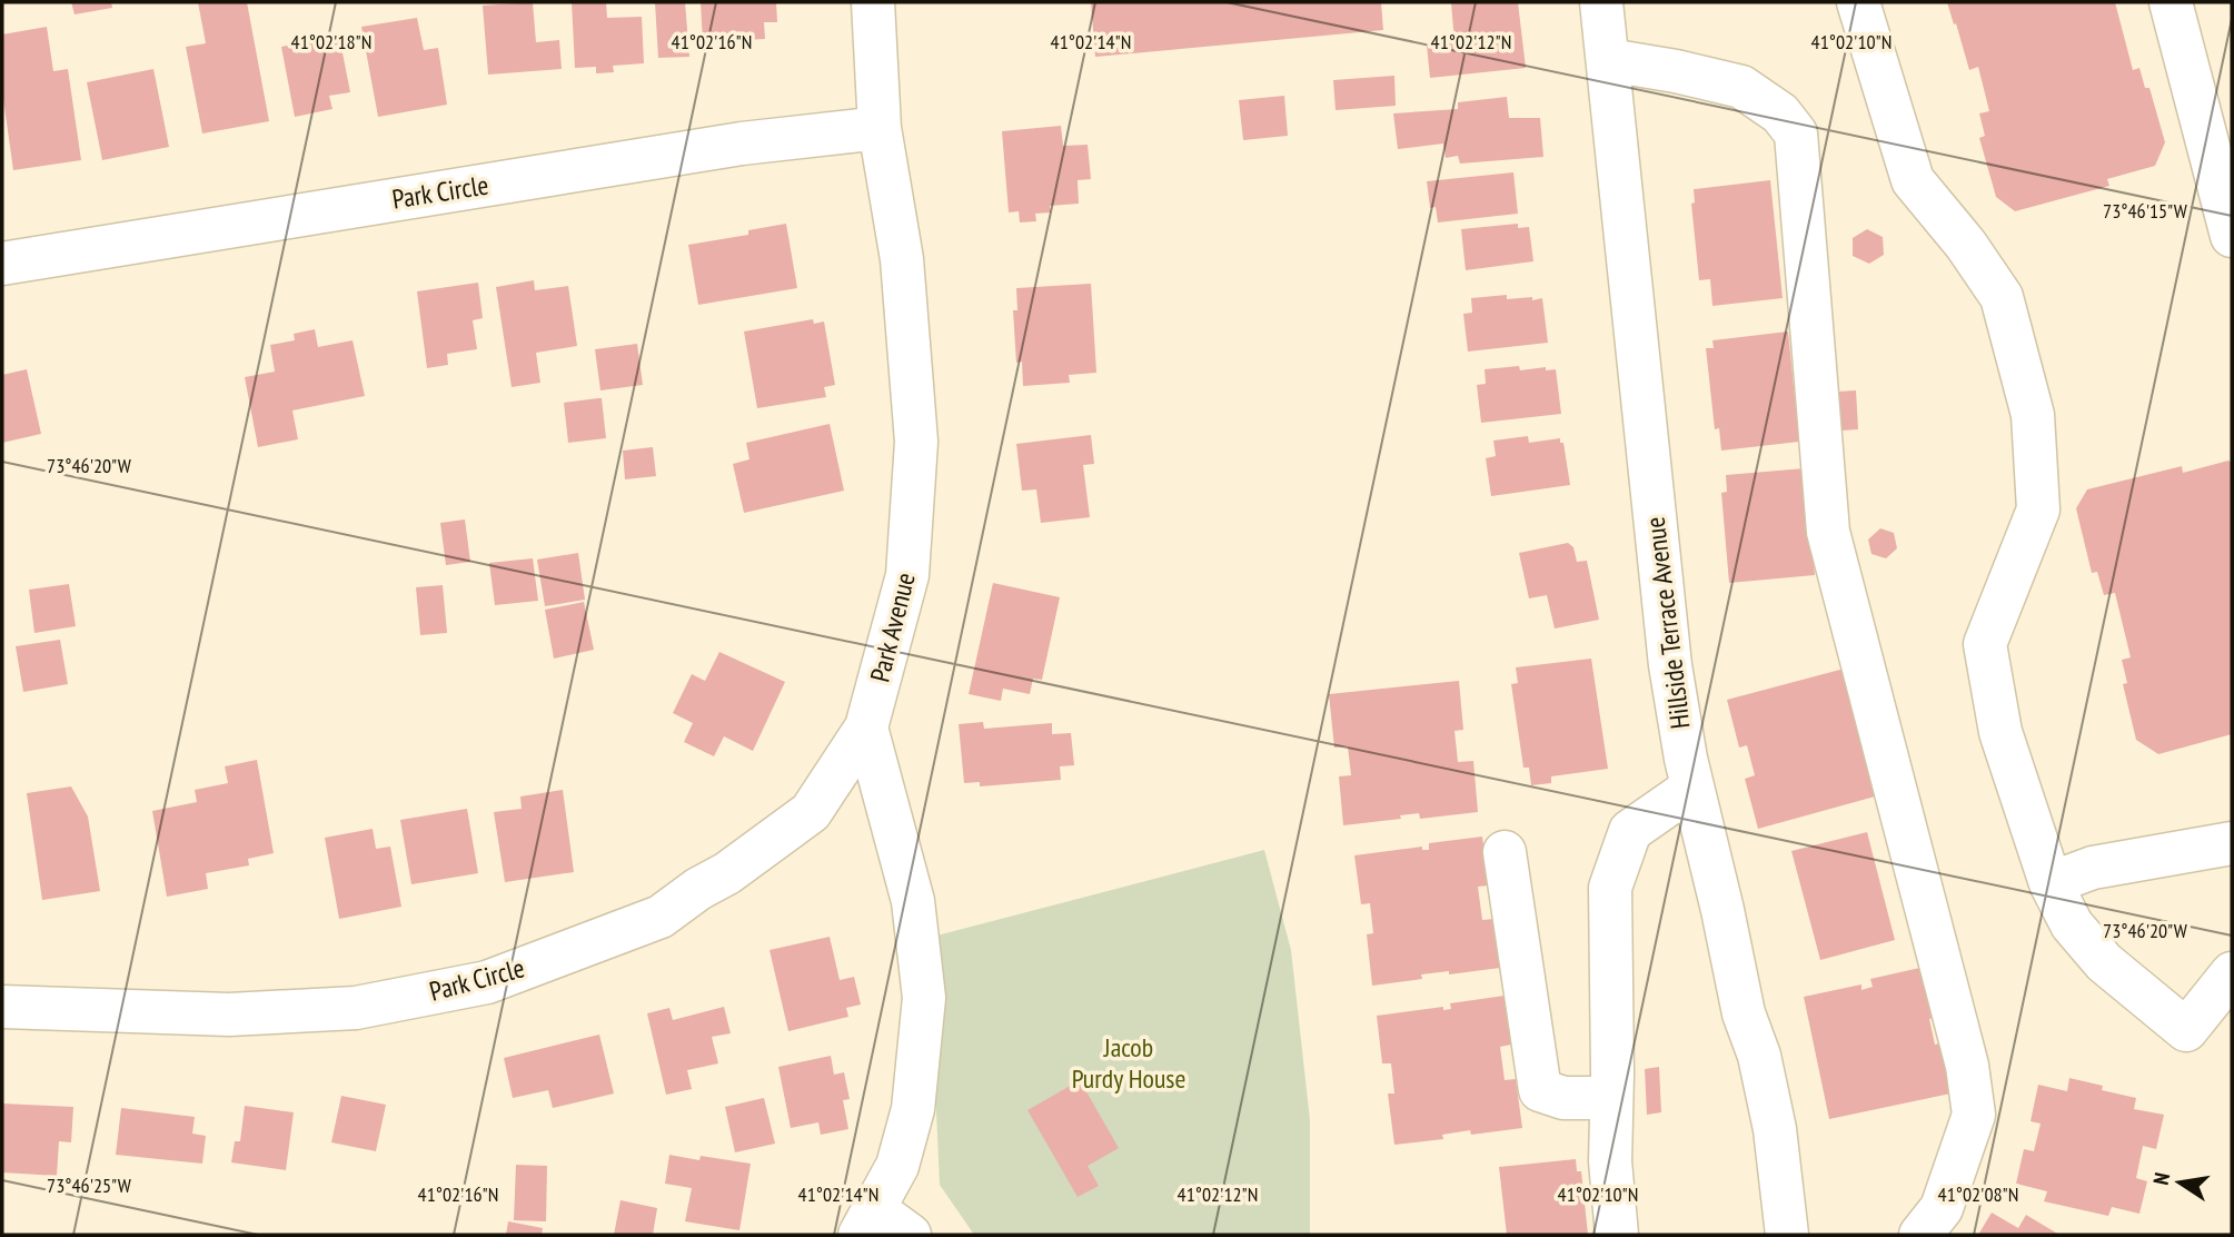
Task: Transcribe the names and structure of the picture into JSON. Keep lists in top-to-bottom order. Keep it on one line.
{"streets":{"street":["Park Circle","Hillside Terrace Avenue","Park Avenue"]},"crossings":[["Park Circle","Park Avenue"]],"parks":["Jacob Purdy House"],"north":"left","coordinates":["41°02'18\"N","41°02'16\"N","41°02'14\"N","41°02'12\"N","41°02'10\"N","73°46'15\"W","73°46'20\"W","73°46'25\"W","41°02'08\"N"]}
